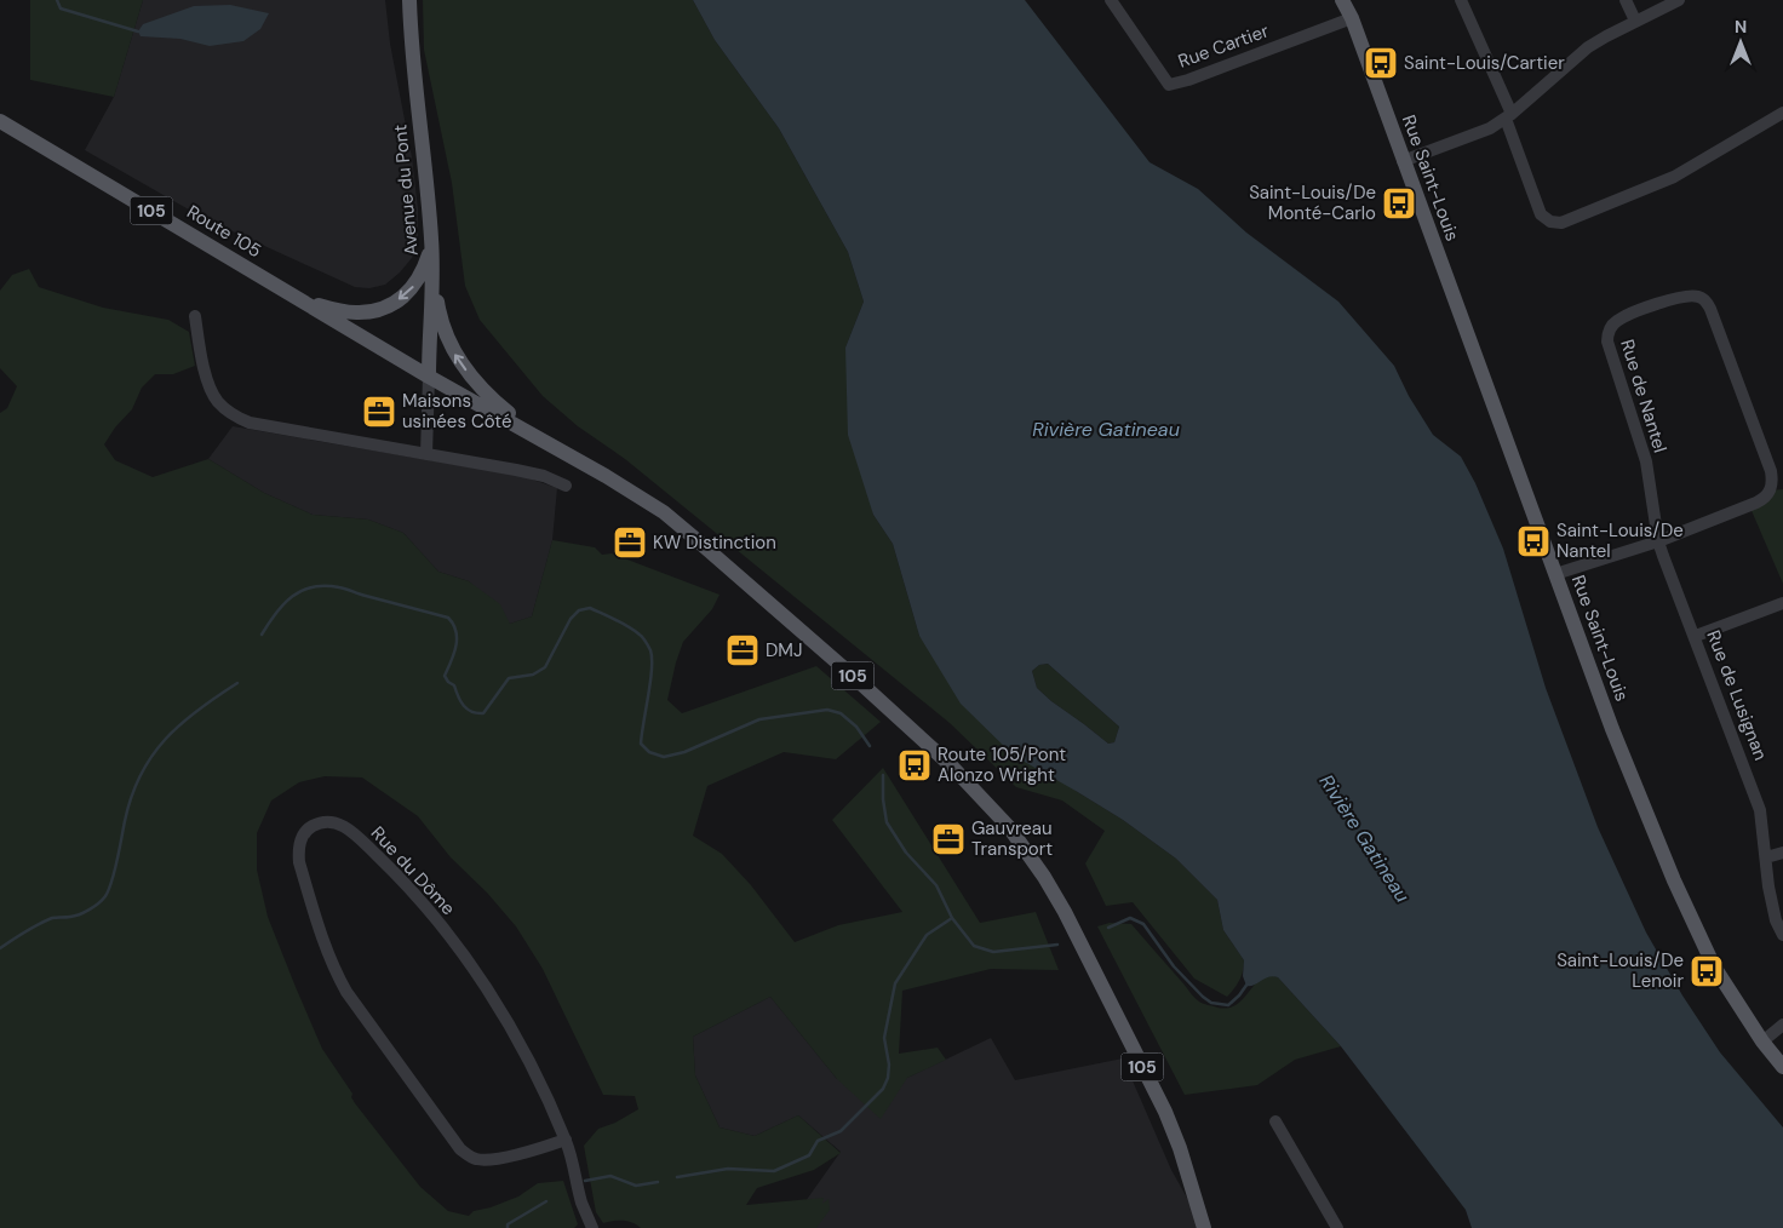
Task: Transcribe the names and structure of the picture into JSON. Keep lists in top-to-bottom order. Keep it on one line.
{"streets":{"main road":["Rue Saint-Louis","Avenue du Pont","105","Route 105"],"street":["Rue Cartier","Rue de Nantel","Rue de Lusignan","Rue du Dôme"]},"crossings":[["Rue Cartier","Rue Saint-Louis"],["Rue Saint-Louis","Rue de Nantel"],["Avenue du Pont","105"],["Avenue du Pont","Route 105"],["105","Route 105"],["Rue de Nantel","Rue de Lusignan"]],"water":["Rivière Gatineau"],"places":{"bus stop":["Saint-Louis/Cartier","Saint-Louis/De Monté-Carlo","Saint-Louis/De Nantel","Route 105/Pont Alonzo Wright","Saint-Louis/De Lenoir"],"office":["Maisons usinées Côté","KW Distinction","DMJ","Gauvreau Transport"]},"north":"top"}
